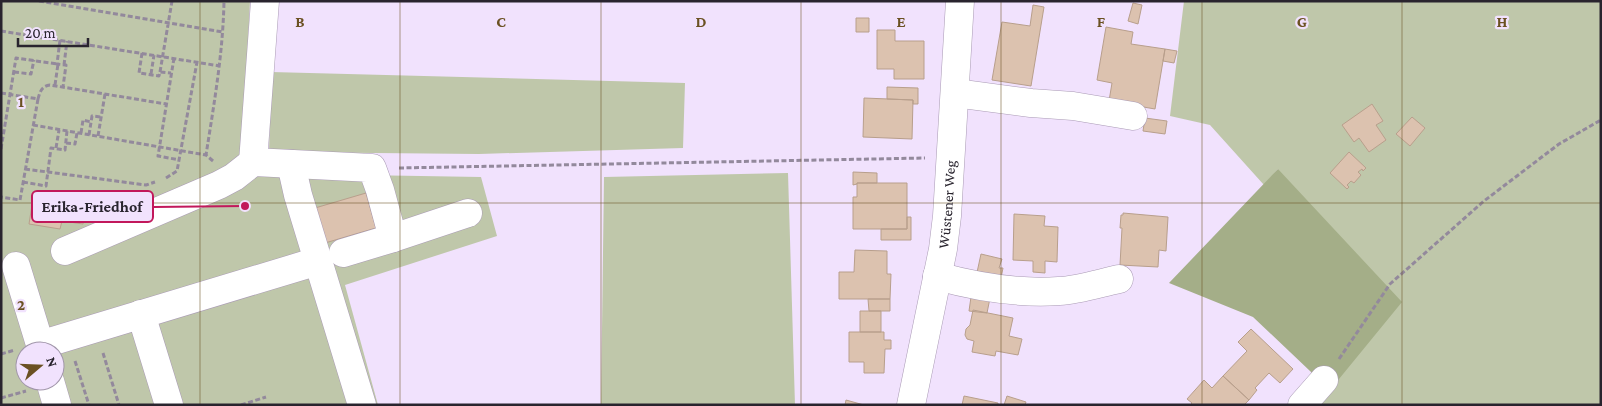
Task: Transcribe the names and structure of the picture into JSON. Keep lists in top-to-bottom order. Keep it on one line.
{"streets":{"street":["Wüstener Weg"]},"places":["Erika-Friedhof"],"scale_bar":"20 m","north":"right","grid":{"columns":["B","C","D","E","F","G","H"],"rows":["1","2"]}}
